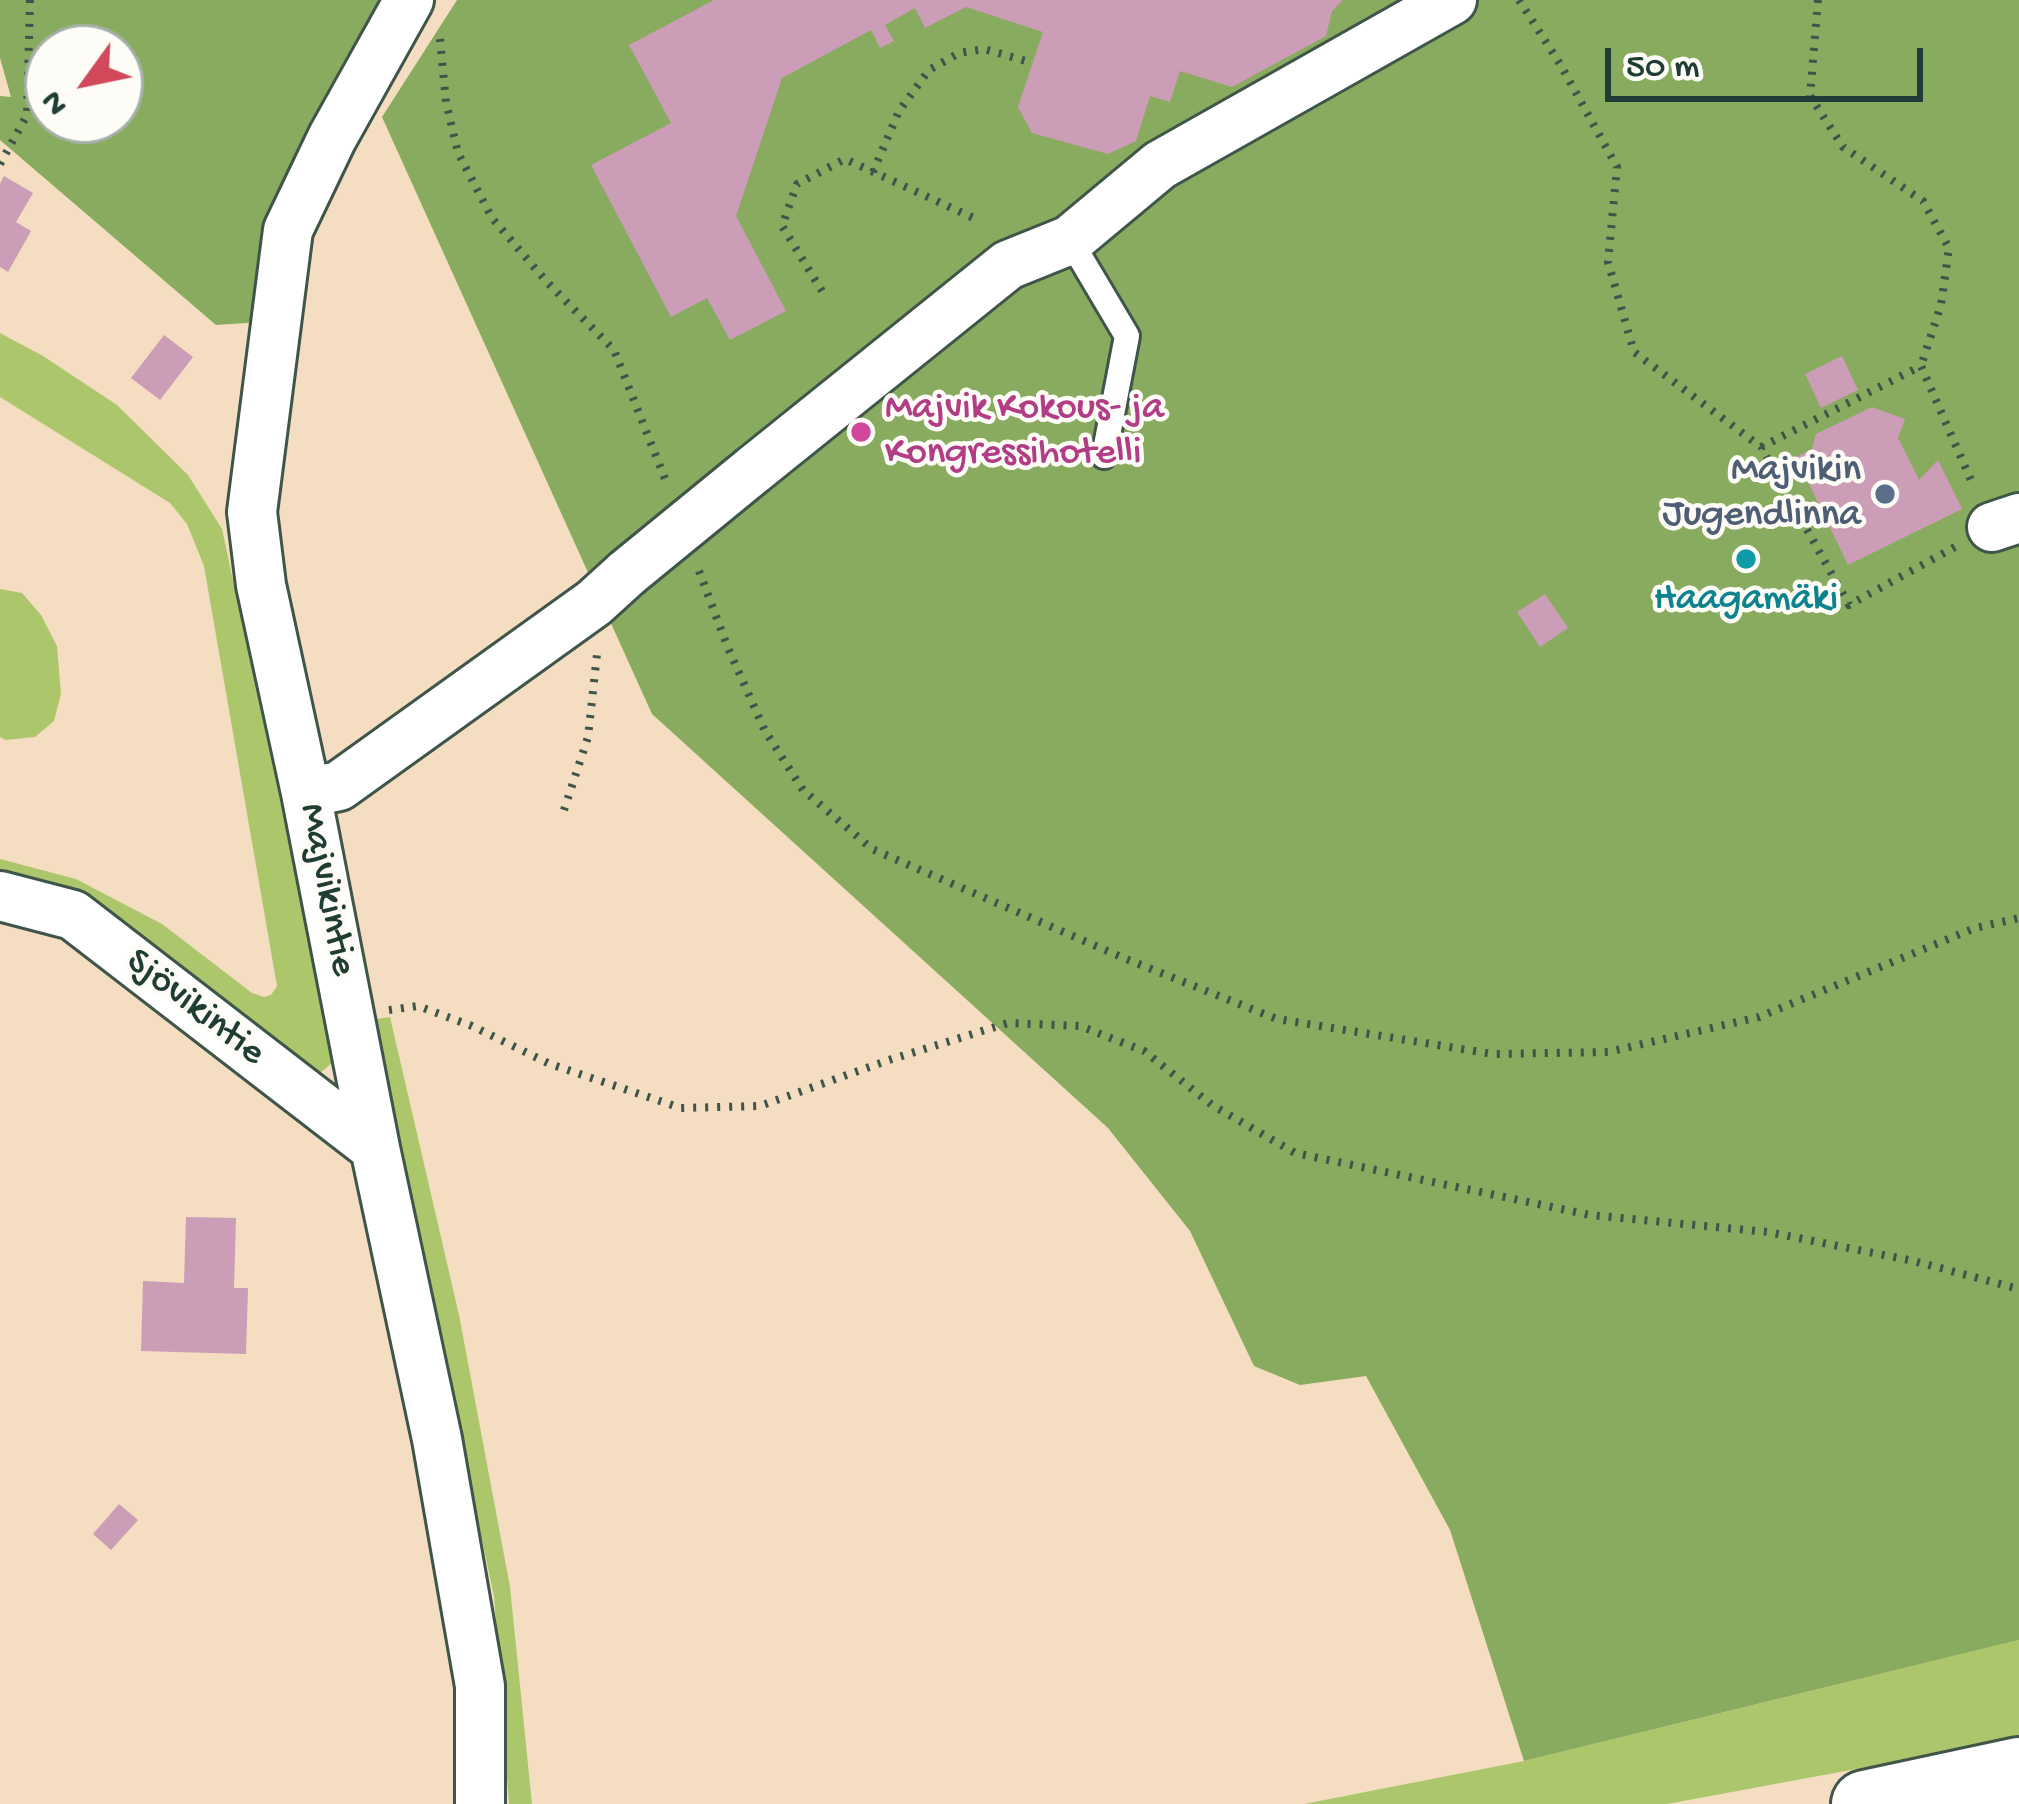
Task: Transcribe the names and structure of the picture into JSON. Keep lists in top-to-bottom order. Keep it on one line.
{"streets":{"street":["Majvikintie","Sjövikintie"]},"crossings":[["Majvikintie","Sjövikintie"]],"places":["Majvik Kokous- ja Kongressihotelli","Majvikin Jugendlinna","Haagamäki"],"scale_bar":"50 m","north":"bottom left"}
